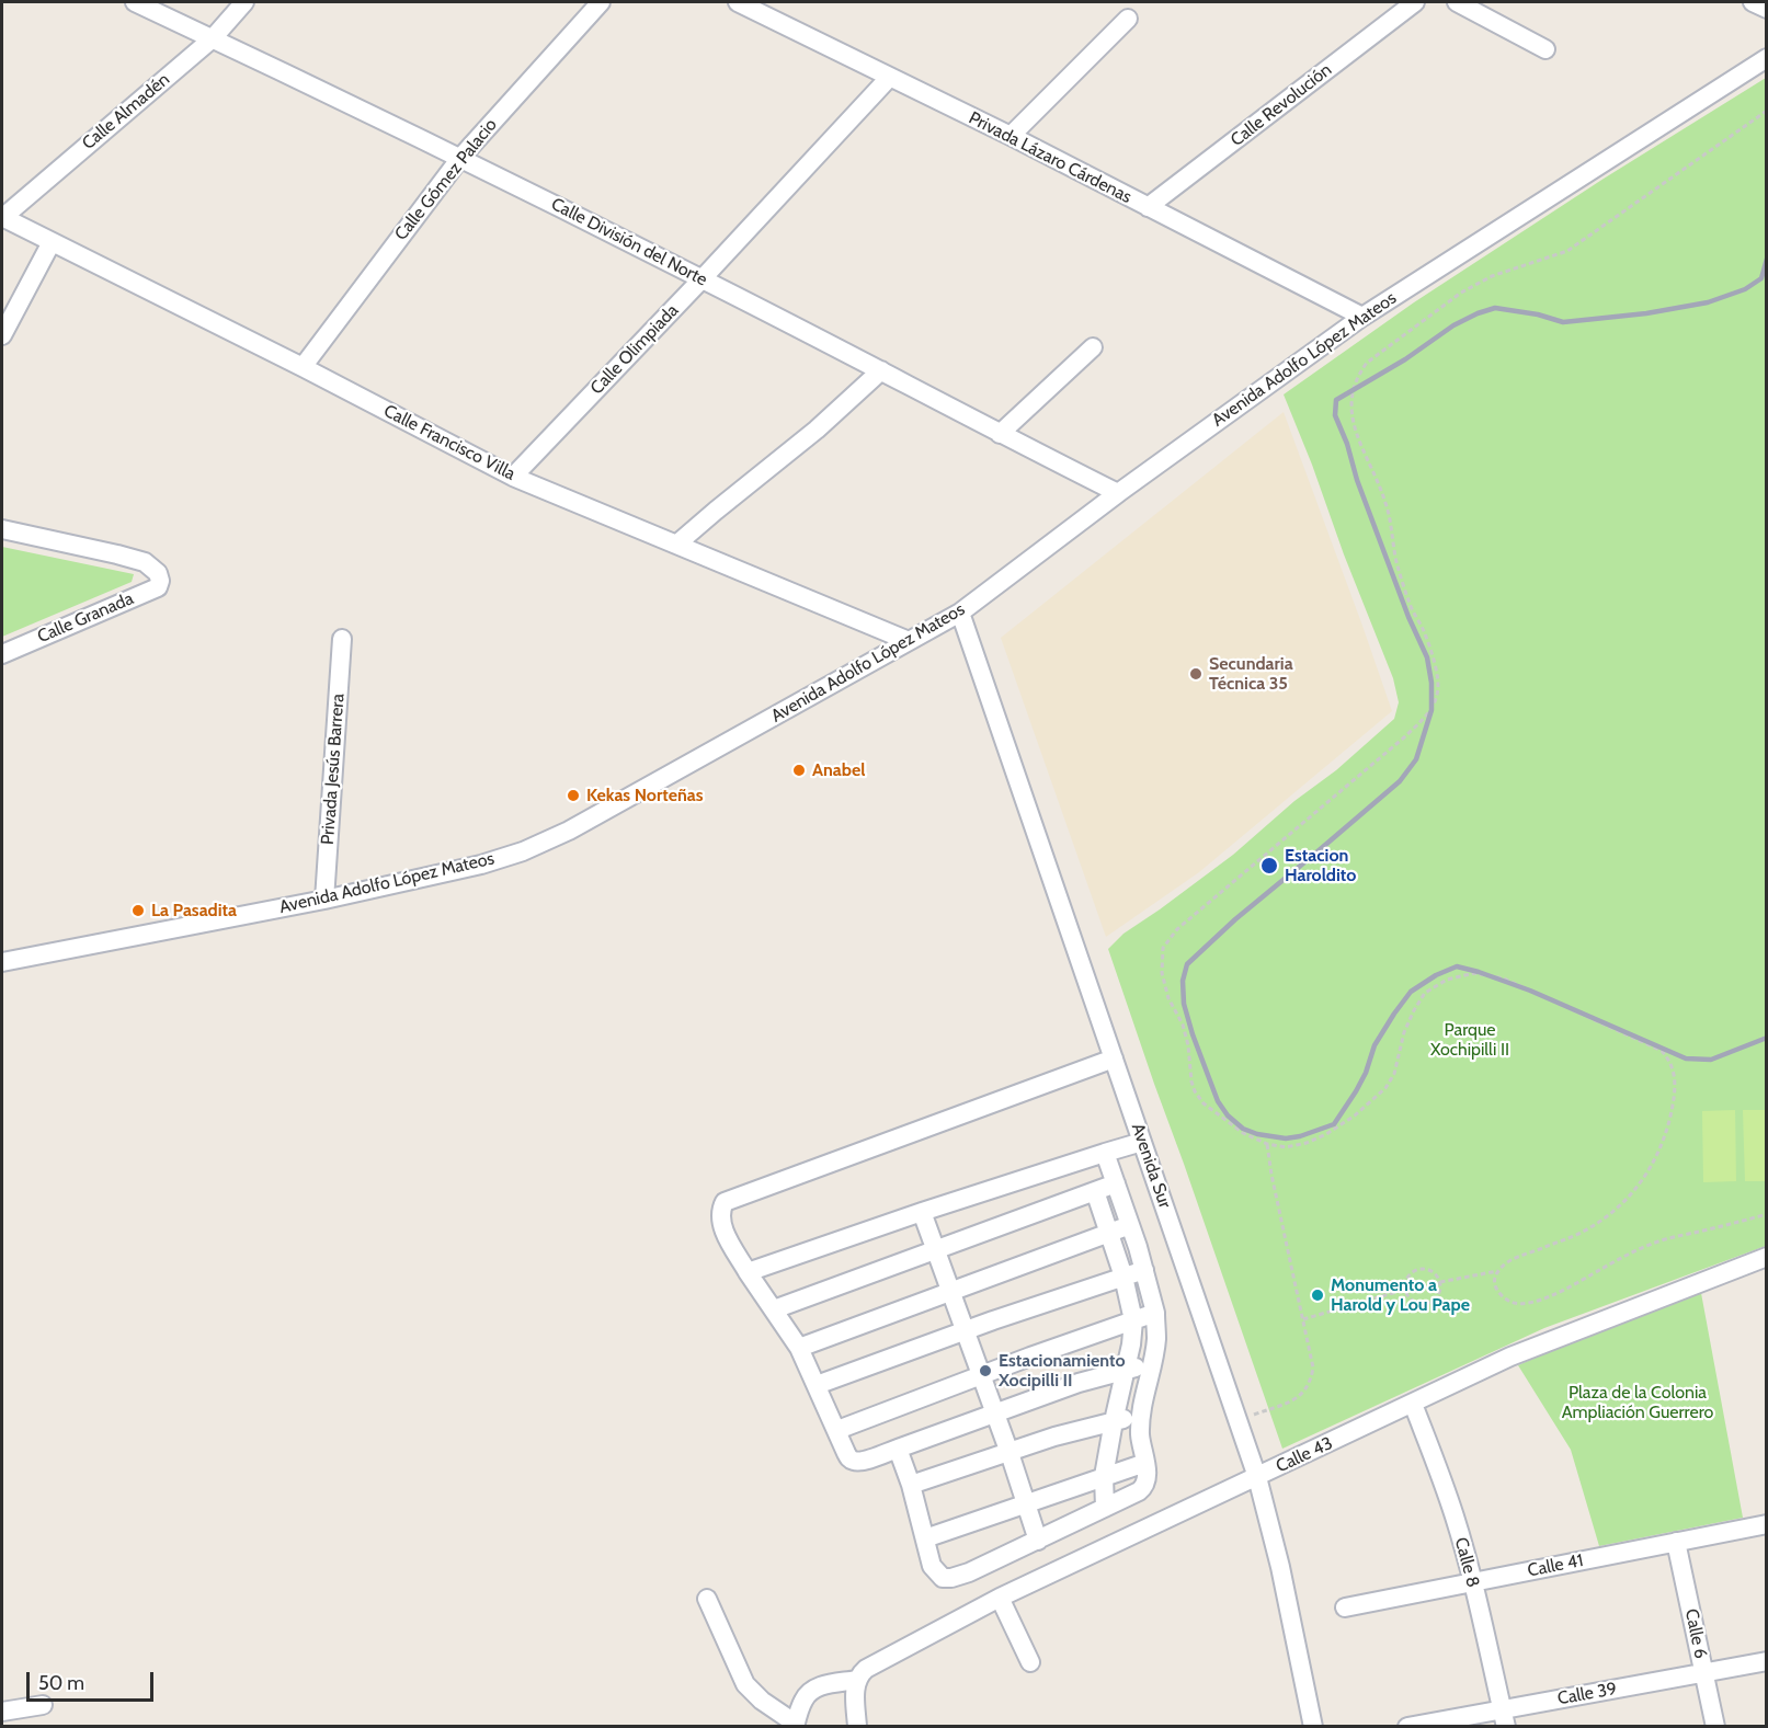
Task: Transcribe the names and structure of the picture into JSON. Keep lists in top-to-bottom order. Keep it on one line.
{"streets":{"street":["Calle Revolución","Calle Almadén","Privada Lázaro Cárdenas","Calle Gómez Palacio","Calle División del Norte","Calle Olimpiada","Avenida Adolfo López Mateos","Calle Francisco Villa","Calle Granada","Privada Jesús Barrera","Avenida Sur","Calle 43","Calle 8","Calle 41","Calle 6","Calle 39"]},"crossings":[["Calle Revolución","Privada Lázaro Cárdenas"],["Calle Almadén","Calle División del Norte"],["Calle Almadén","Calle Francisco Villa"],["Privada Lázaro Cárdenas","Calle Olimpiada"],["Privada Lázaro Cárdenas","Avenida Adolfo López Mateos"],["Calle Gómez Palacio","Calle División del Norte"],["Calle Gómez Palacio","Calle Francisco Villa"],["Calle División del Norte","Calle Olimpiada"],["Calle División del Norte","Avenida Adolfo López Mateos"],["Calle Olimpiada","Calle Francisco Villa"],["Avenida Adolfo López Mateos","Calle Francisco Villa"],["Avenida Adolfo López Mateos","Privada Jesús Barrera"],["Avenida Adolfo López Mateos","Avenida Sur"],["Avenida Sur","Calle 43"],["Calle 43","Calle 8"],["Calle 8","Calle 41"],["Calle 8","Calle 39"],["Calle 41","Calle 6"],["Calle 6","Calle 39"]],"parks":["Parque Xochipilli II","Plaza de la Colonia Ampliación Guerrero"],"places":["Secundaria Técnica 35","Anabel","Kekas Norteñas","Estacion Haroldito","La Pasadita","Monumento a Harold y Lou Pape","Estacionamiento Xocipilli II"],"scale_bar":"50 m"}
